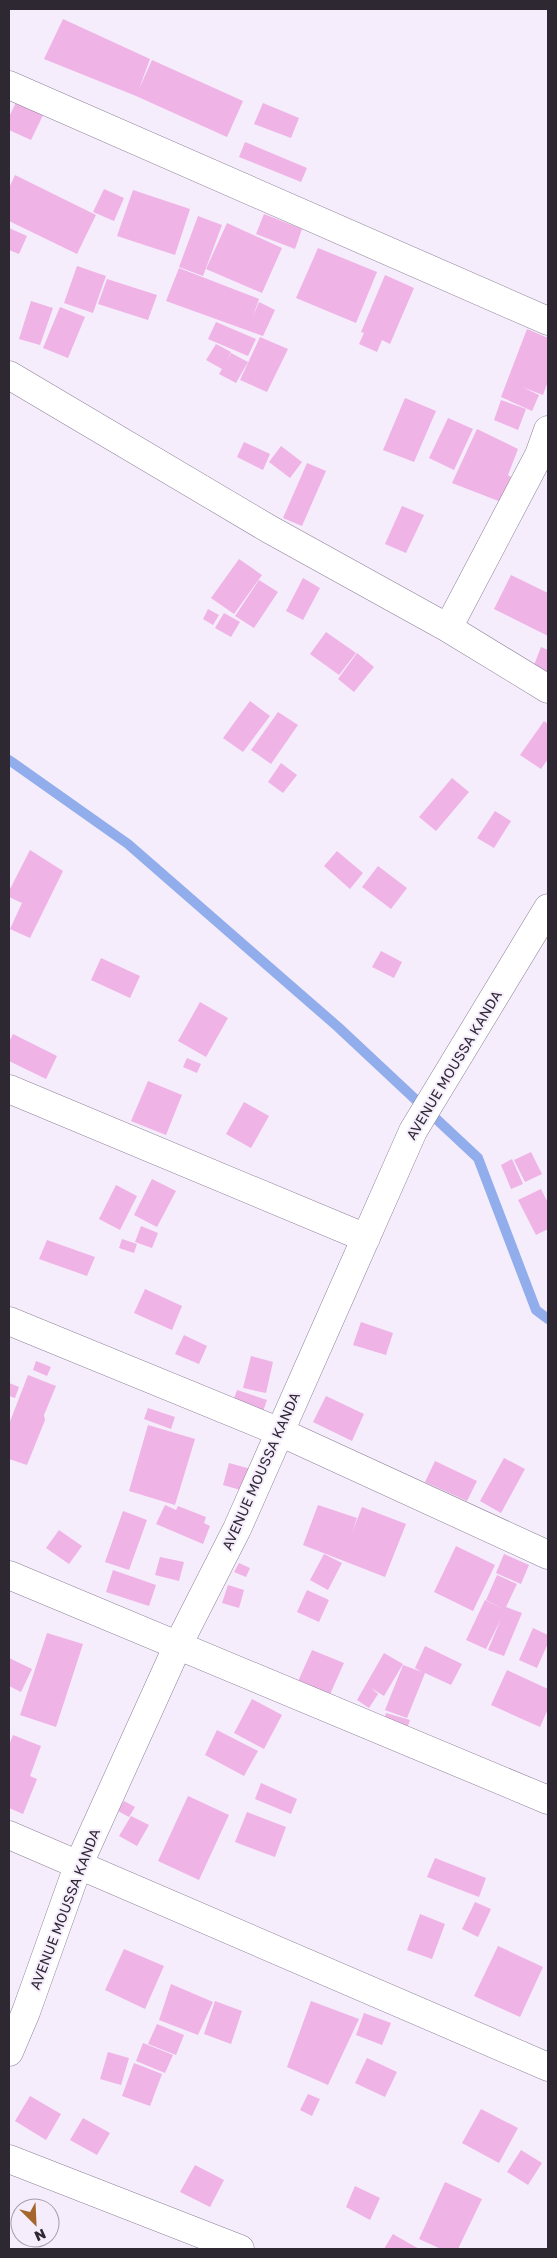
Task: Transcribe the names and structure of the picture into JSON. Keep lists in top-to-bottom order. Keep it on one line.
{"streets":{"street":["AVENUE MOUSSA KANDA"]},"north":"bottom right"}
